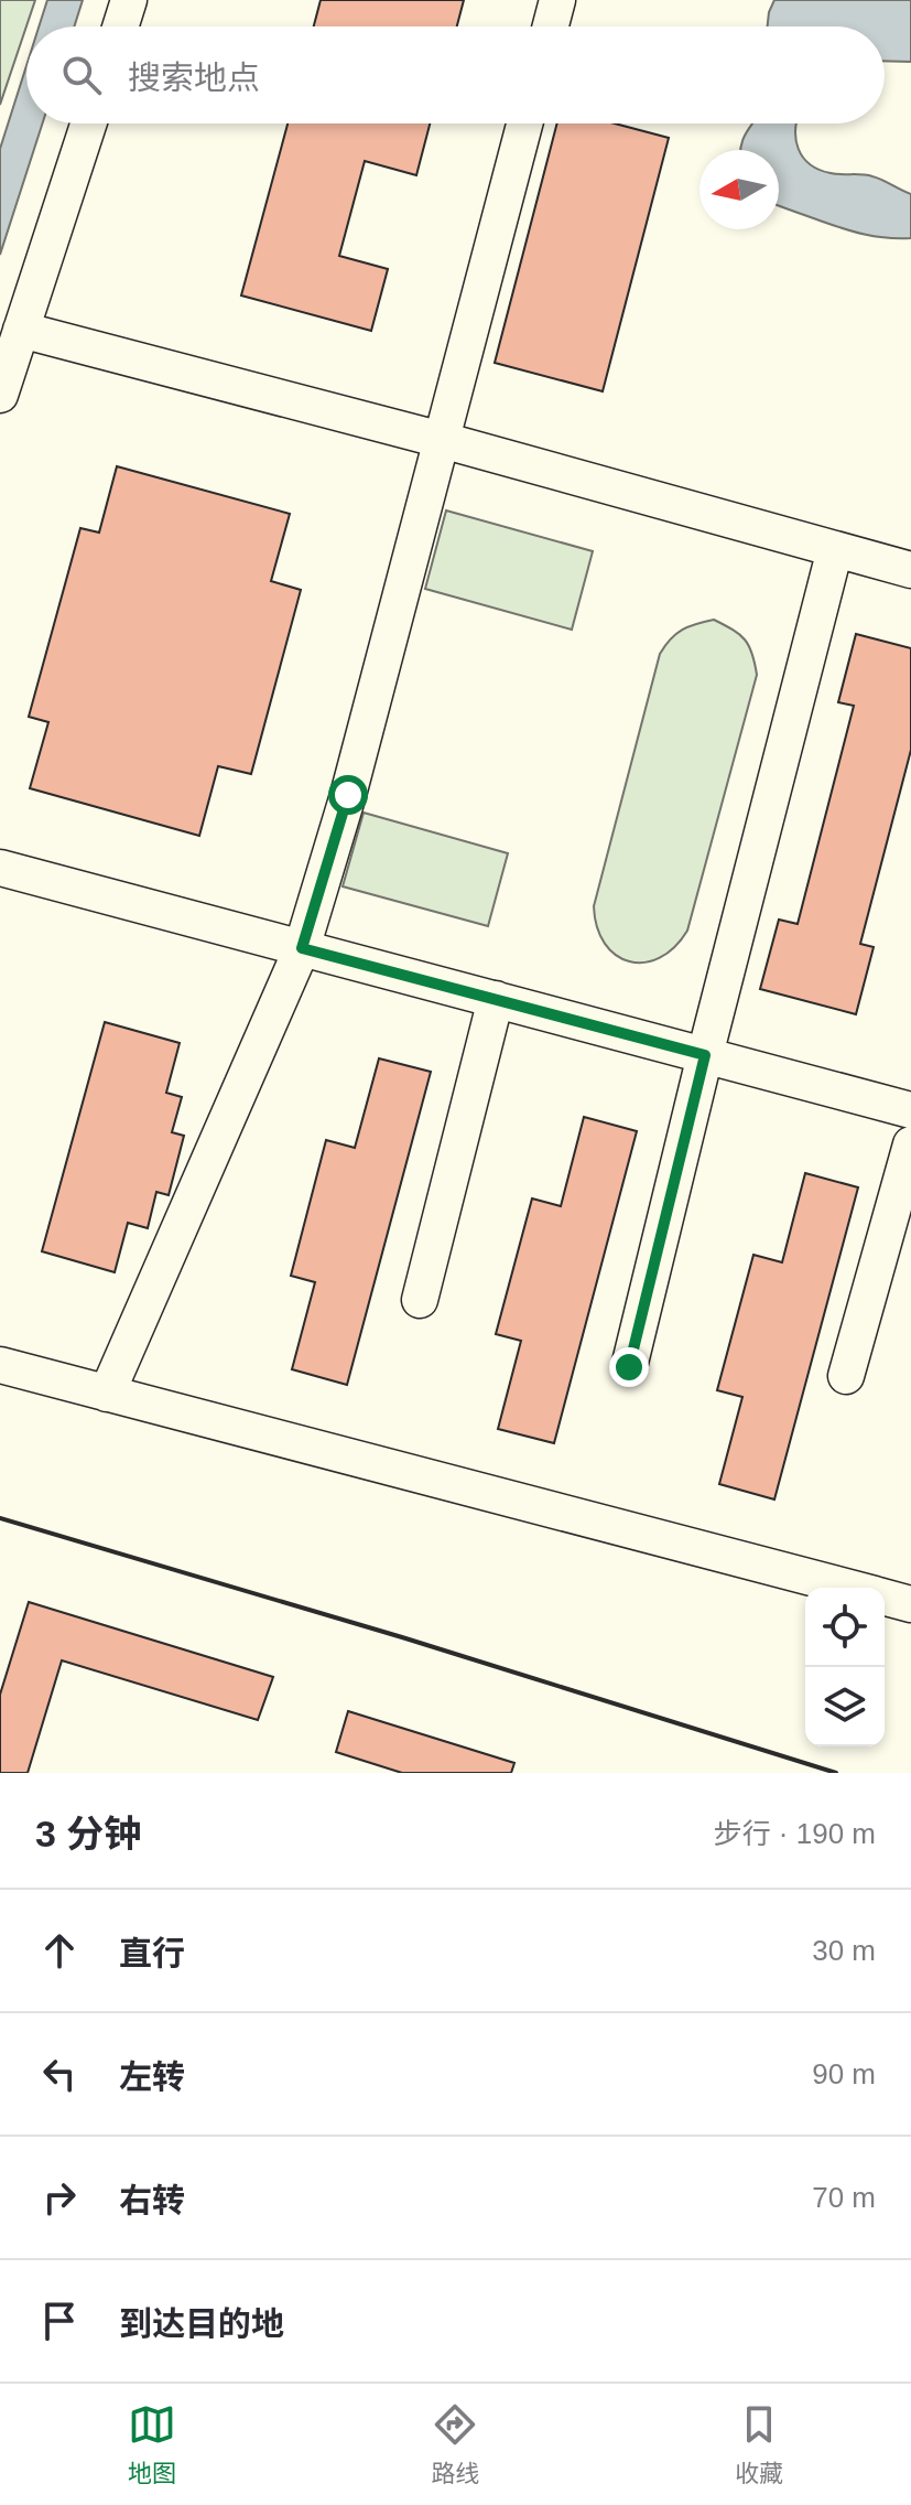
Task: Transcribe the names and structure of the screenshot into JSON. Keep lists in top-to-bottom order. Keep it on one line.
{"north":"left","page":{"search":"搜索地点","heading":["3 分钟","步行 · 190 m"],"list":[["直行","30 m"],["左转","90 m"],["右转","70 m"],"到达目的地"],"nav":["地图","路线","收藏"]}}
